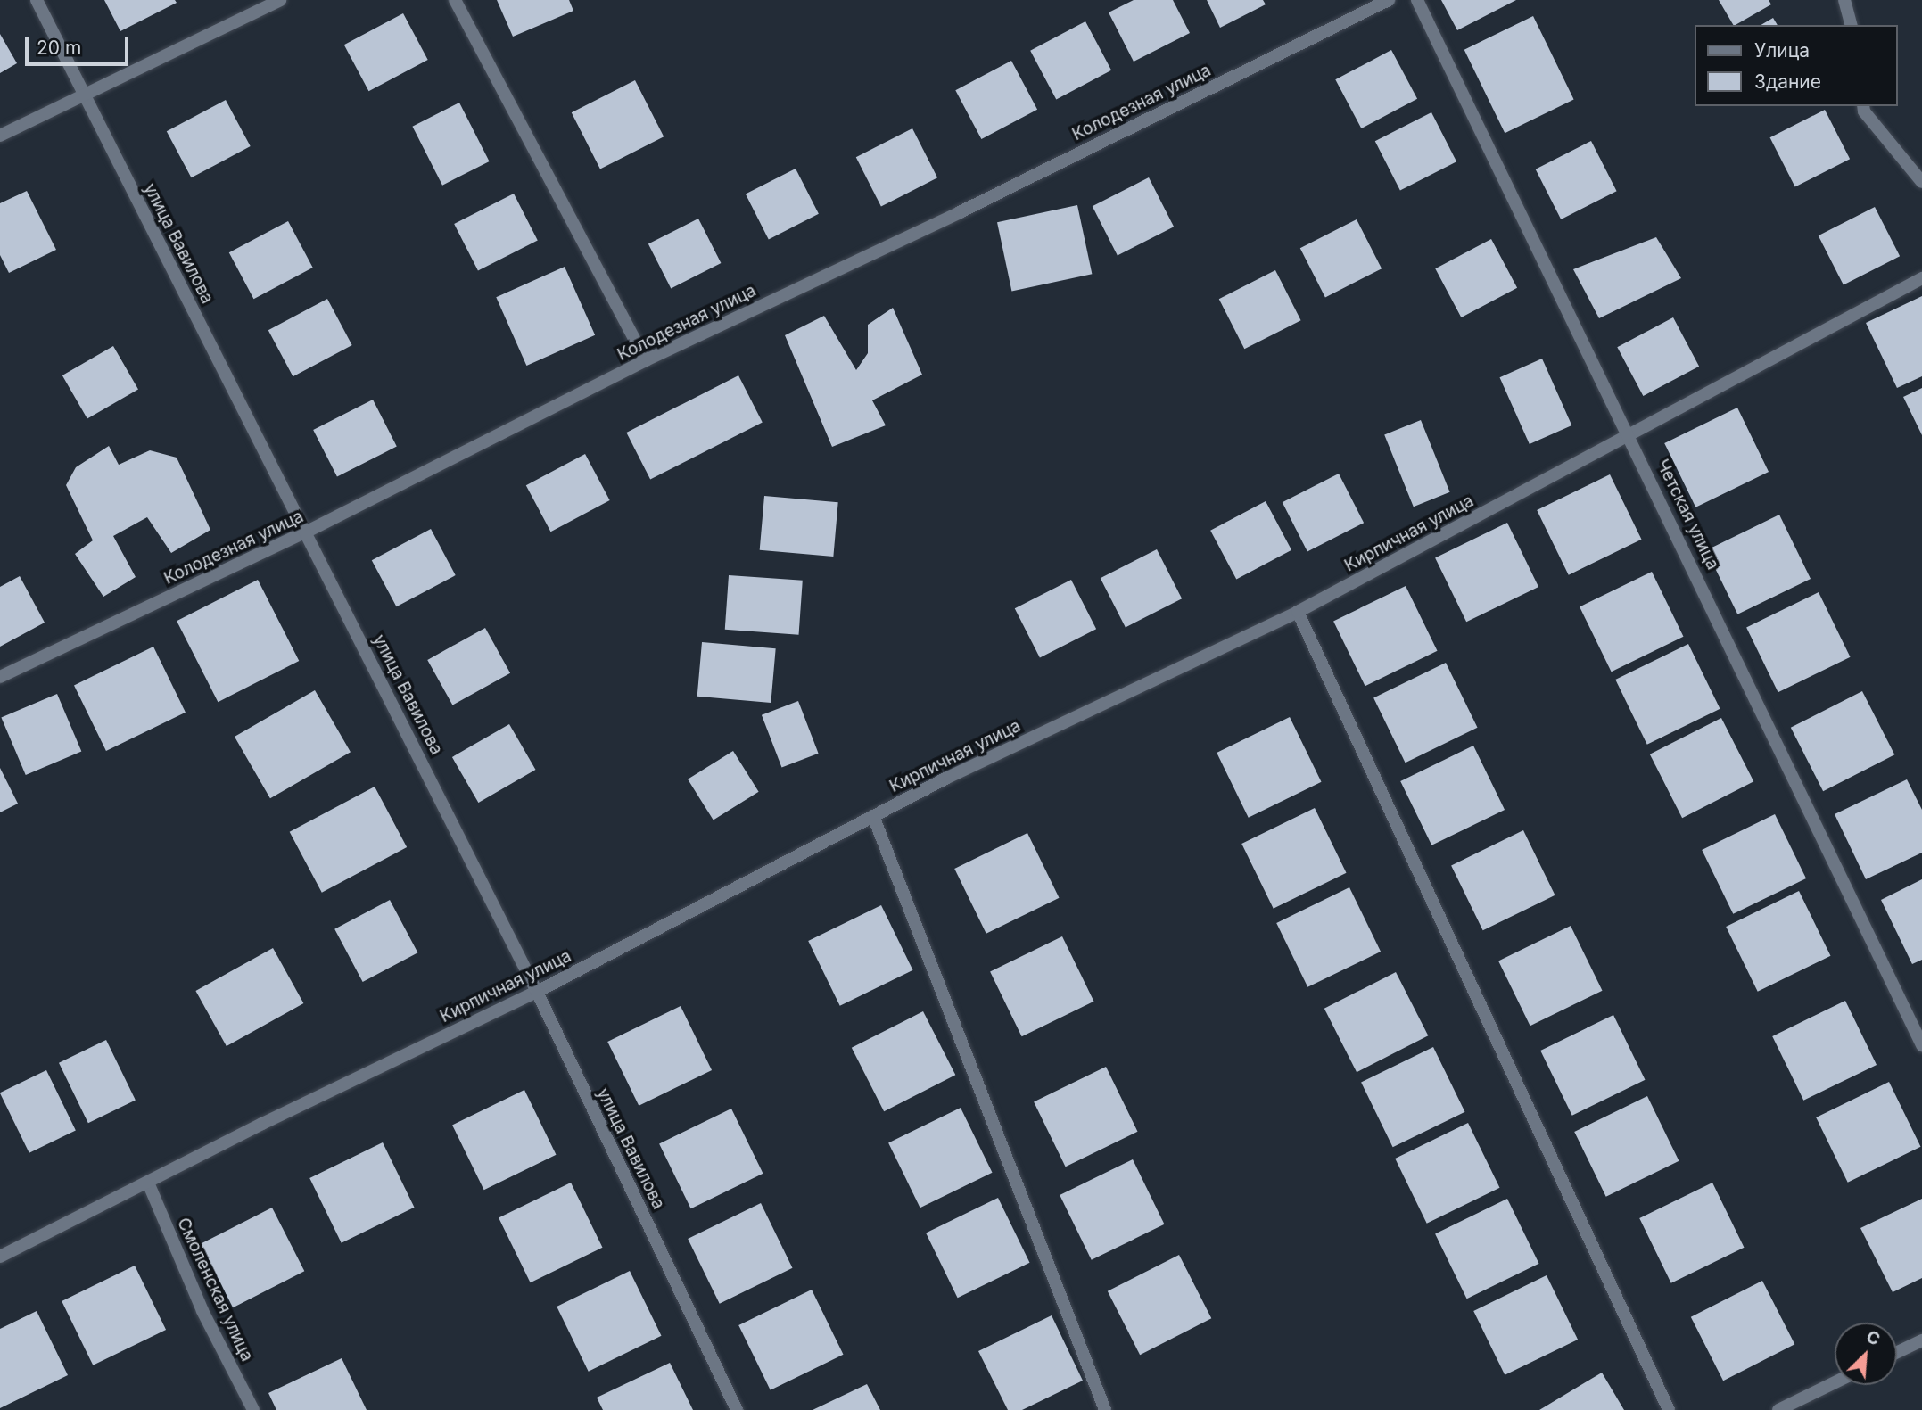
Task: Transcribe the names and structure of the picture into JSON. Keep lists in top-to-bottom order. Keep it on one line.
{"streets":{"street":["Колодезная улица","улица Вавилова","Четская улица","Кирпичная улица","Смоленская улица"]},"crossings":[["Колодезная улица","улица Вавилова"],["улица Вавилова","Кирпичная улица"],["Четская улица","Кирпичная улица"],["Кирпичная улица","Смоленская улица"]],"legend":["Улица","Здание"],"scale_bar":"20 m","north":"top right"}
